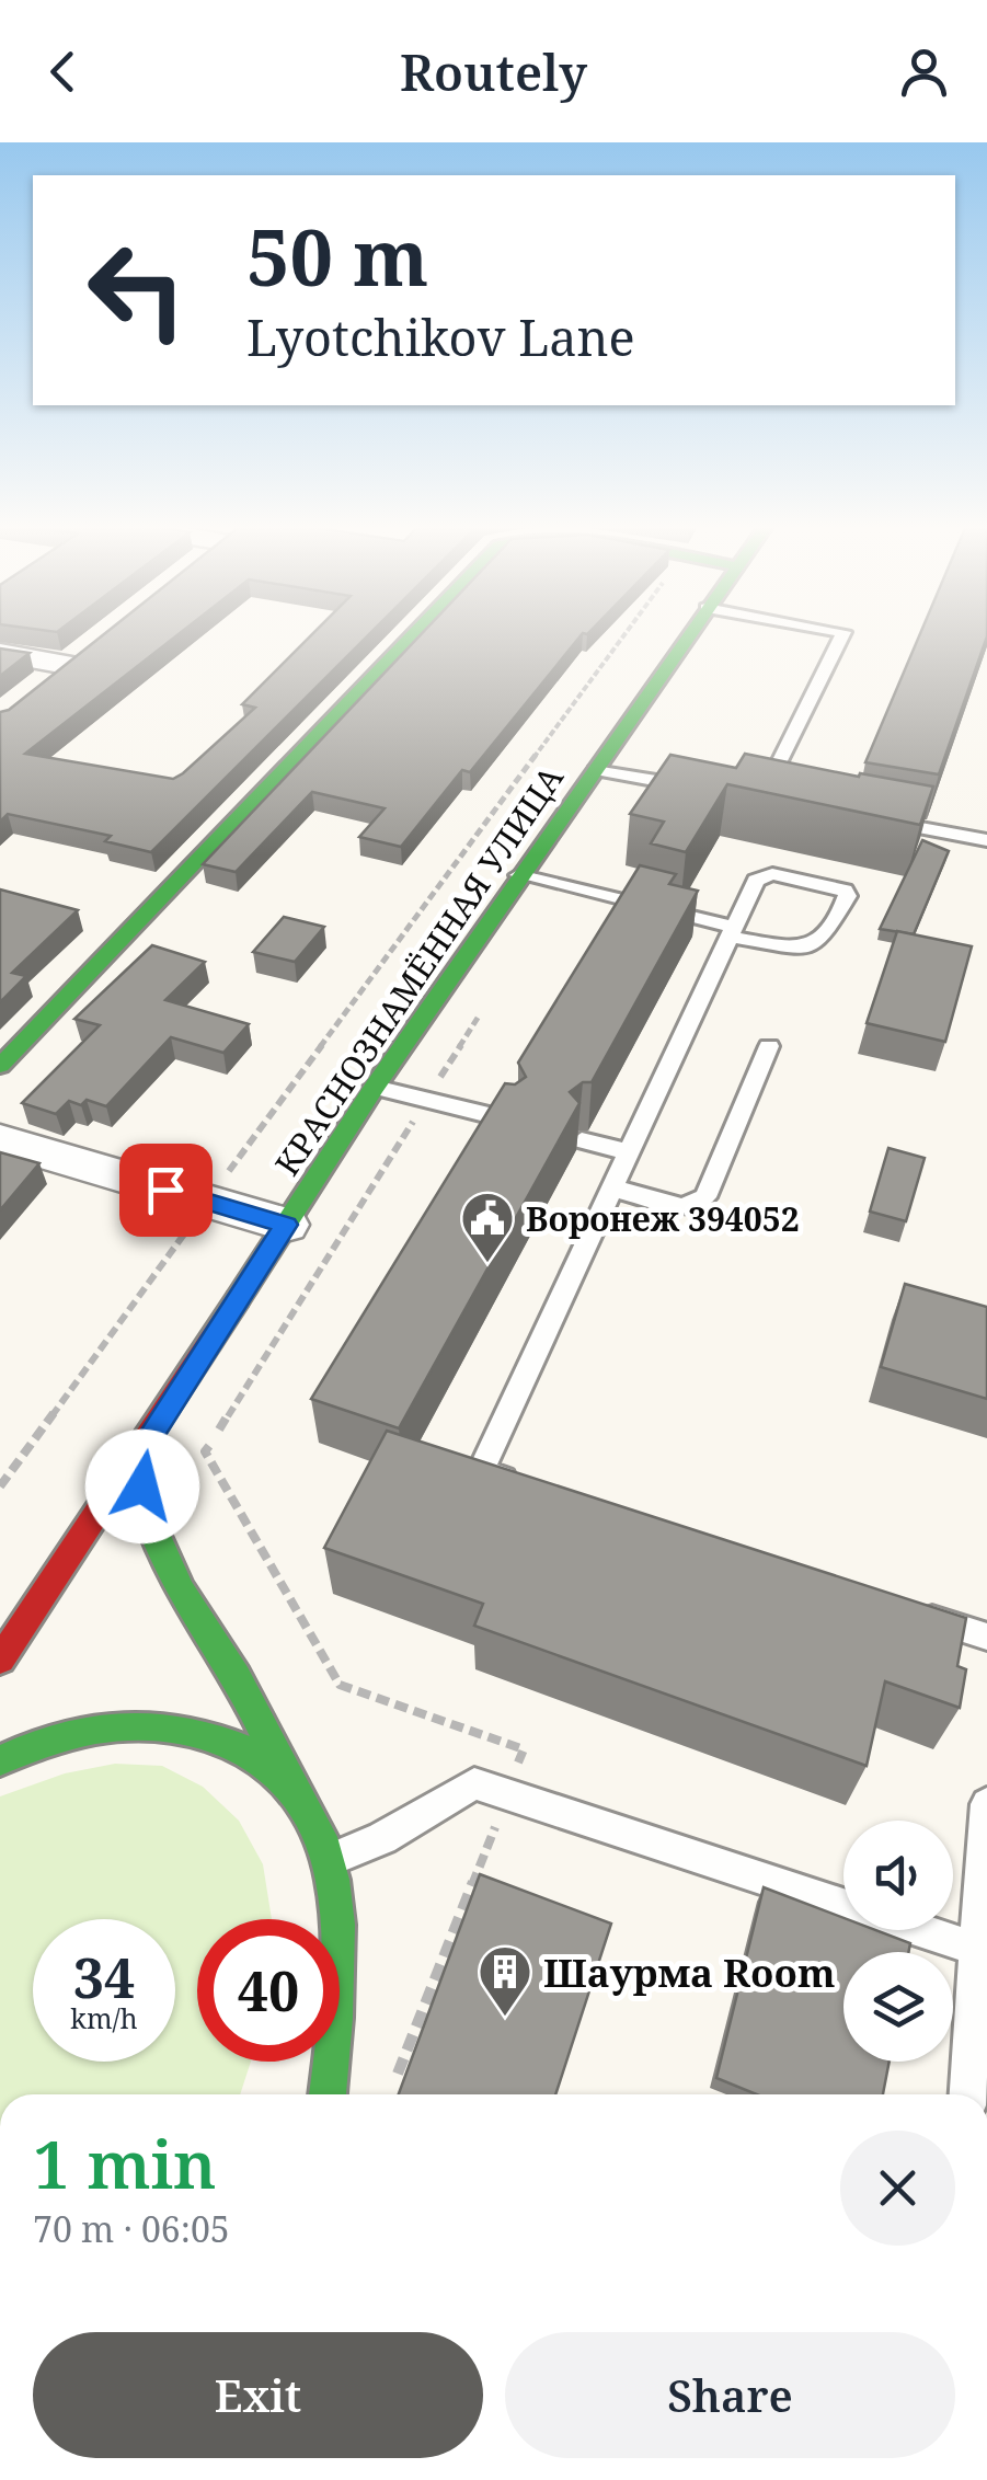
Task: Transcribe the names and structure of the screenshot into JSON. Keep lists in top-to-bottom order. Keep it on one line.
{"streets":{"main road":["КРАСНОЗНАМЁННАЯ УЛИЦА"]},"places":{"public building":["Воронеж 394052"],"building":["Шаурма Room"]},"page":{"header":"Routely","turn":["50 m","Lyotchikov Lane"],"speed":"34 km/h","limit":"40","heading":["1 min","70 m · 06:05"],"buttons":["Exit","Share"]}}
